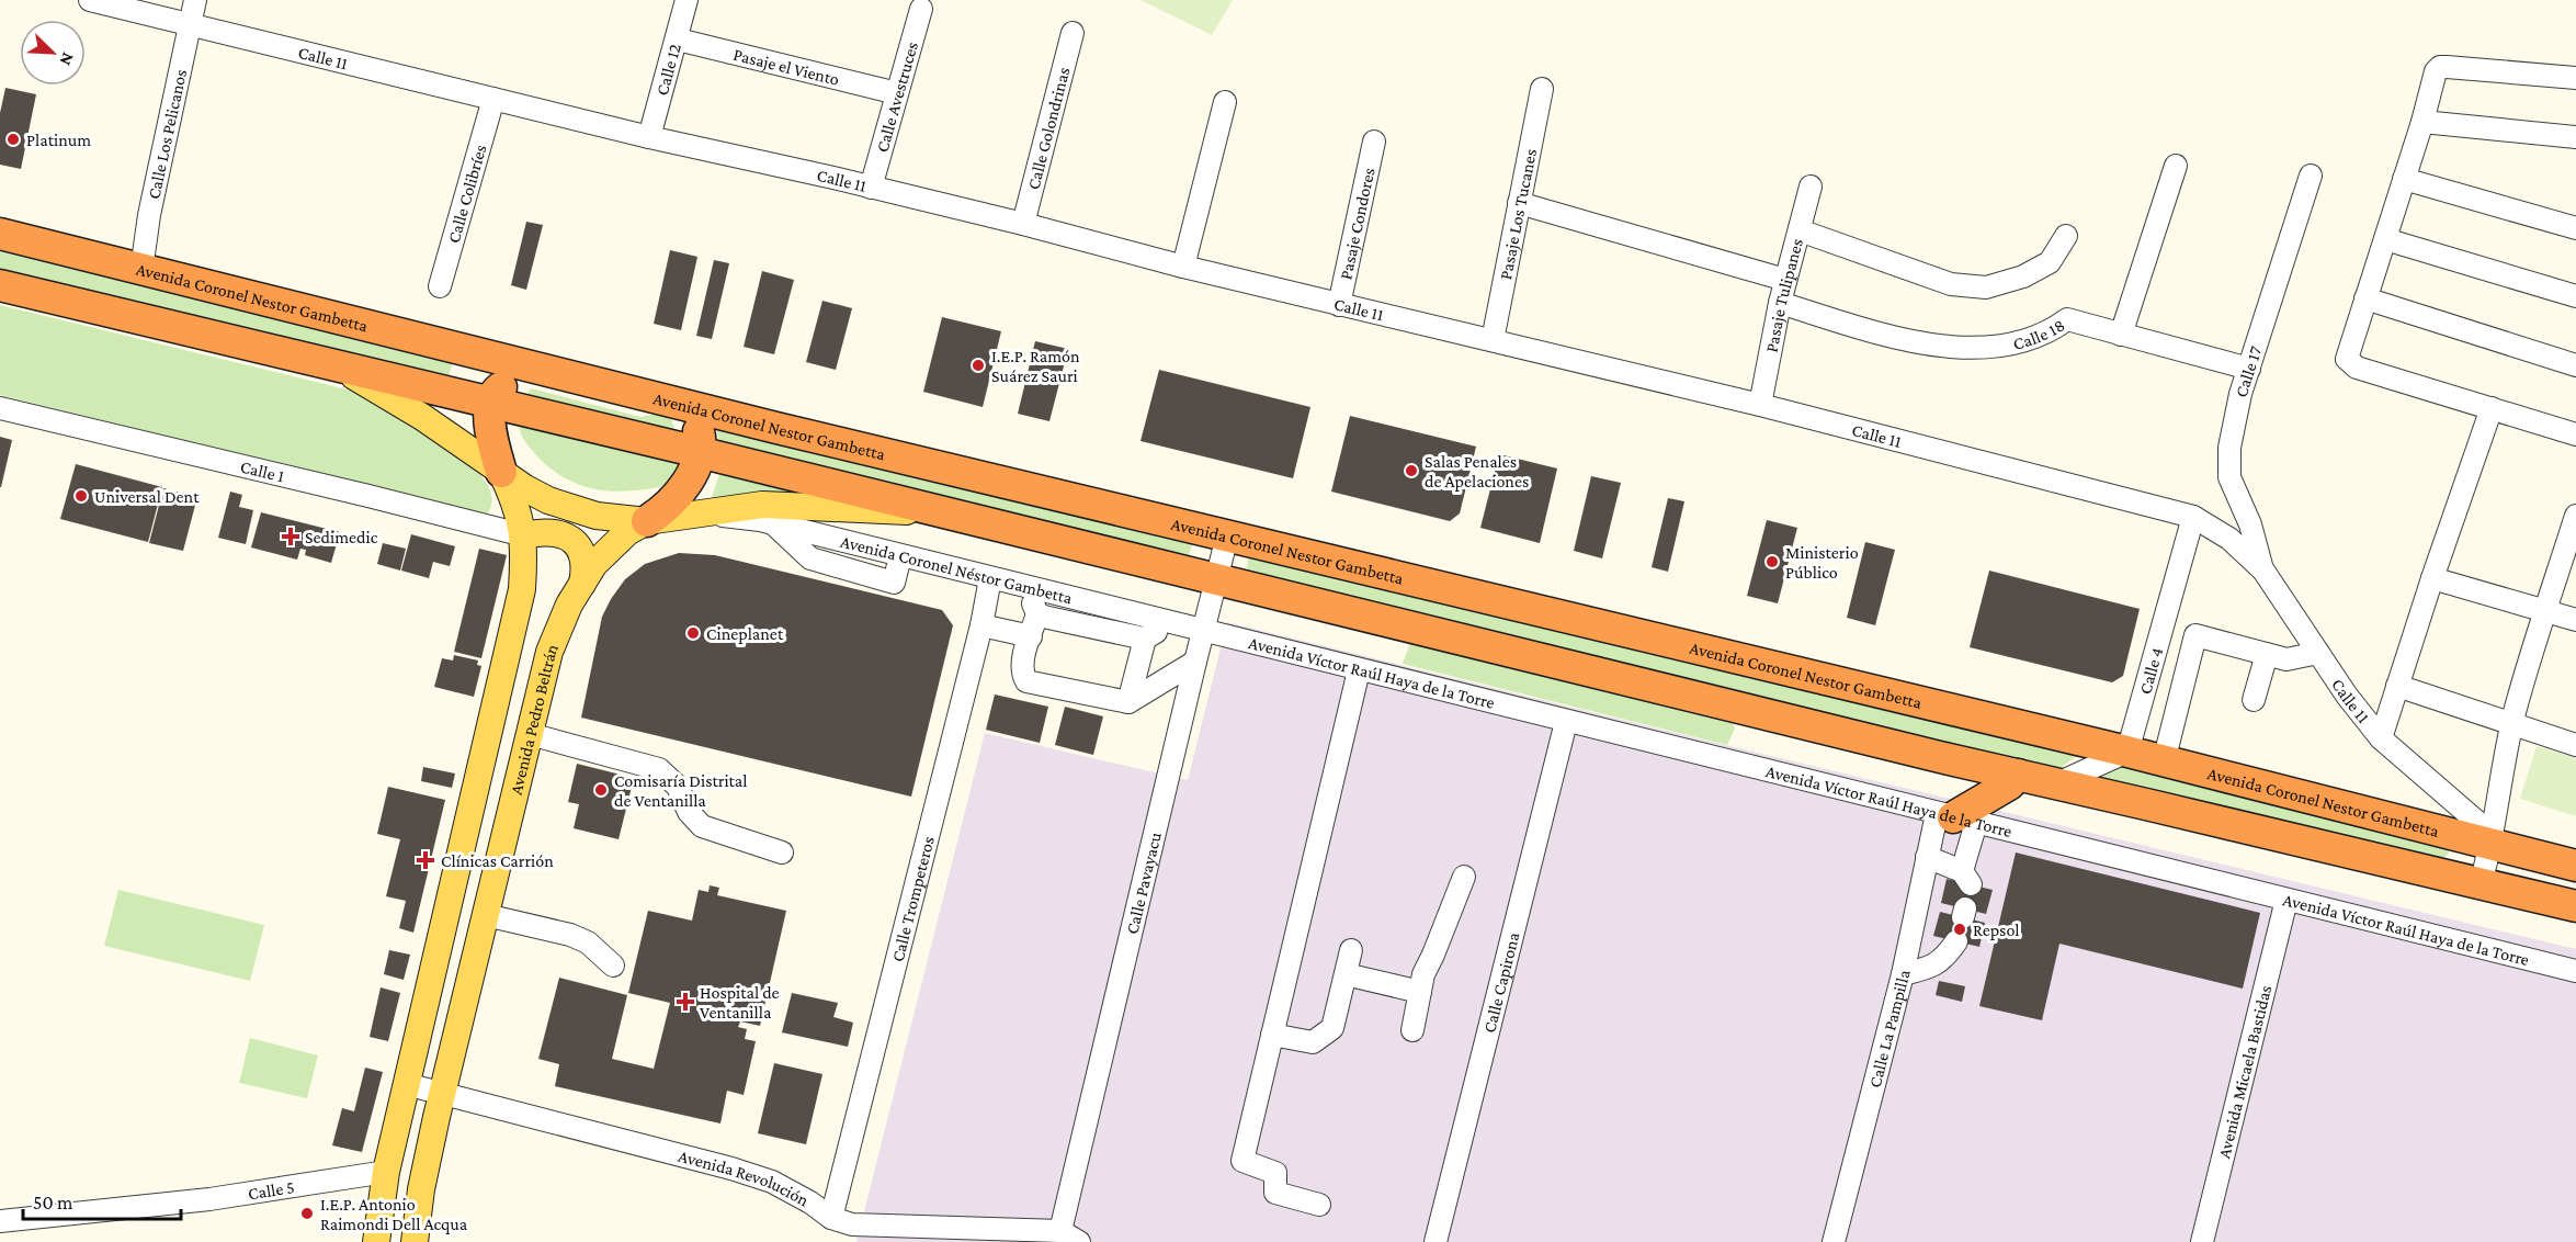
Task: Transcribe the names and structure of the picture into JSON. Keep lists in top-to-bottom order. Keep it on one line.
{"streets":{"highway":["Avenida Coronel Nestor Gambetta"],"main road":["Avenida Pedro Beltrán"],"street":["Calle 11","Pasaje el Viento","Calle 12","Calle Avestruces","Calle Golondrinas","Calle Los Pelicanos","Calle Colibríes","Pasaje Los Tucanes","Pasaje Condores","Pasaje Tulipanes","Calle 18","Calle 17","Calle 1","Avenida Coronel Néstor Gambetta","Calle 4","Avenida Víctor Raúl Haya de la Torre","Calle Pavayacu","Calle Trompeteros","Calle Capirona","Calle La Pampilla","Avenida Micaela Bastidas","Avenida Revolución","Calle 5"]},"crossings":[["Calle 11","Calle 12"],["Calle 11","Calle Avestruces"],["Calle 11","Calle Golondrinas"],["Calle 11","Calle Los Pelicanos"],["Calle 11","Calle Colibríes"],["Calle 11","Pasaje Los Tucanes"],["Calle 11","Pasaje Condores"],["Calle 11","Pasaje Tulipanes"],["Calle 11","Avenida Coronel Nestor Gambetta"],["Calle 11","Calle 17"],["Calle 11","Calle 4"],["Pasaje el Viento","Calle 12"],["Pasaje el Viento","Calle Avestruces"],["Calle Los Pelicanos","Avenida Coronel Nestor Gambetta"],["Pasaje Tulipanes","Calle 18"],["Avenida Coronel Nestor Gambetta","Calle 4"],["Avenida Coronel Nestor Gambetta","Calle Pavayacu"],["Calle 18","Calle 17"],["Avenida Coronel Néstor Gambetta","Avenida Víctor Raúl Haya de la Torre"],["Avenida Coronel Néstor Gambetta","Avenida Pedro Beltrán"],["Avenida Coronel Néstor Gambetta","Calle Pavayacu"],["Avenida Coronel Néstor Gambetta","Calle Trompeteros"],["Avenida Víctor Raúl Haya de la Torre","Calle Pavayacu"],["Avenida Víctor Raúl Haya de la Torre","Calle Capirona"],["Avenida Víctor Raúl Haya de la Torre","Calle La Pampilla"],["Avenida Víctor Raúl Haya de la Torre","Avenida Micaela Bastidas"],["Avenida Pedro Beltrán","Avenida Revolución"],["Calle Pavayacu","Avenida Revolución"],["Calle Trompeteros","Avenida Revolución"]],"places":{"other":["Platinum","I.E.P. Ramón Suárez Sauri","Salas Penales de Apelaciones","Universal Dent","Ministerio Público","Cineplanet","Comisaría Distrital de Ventanilla","Repsol","I.E.P. Antonio Raimondi Dell Acqua"],"health":["Sedimedic","Clínicas Carrión","Hospital de Ventanilla"]},"scale_bar":"50 m","north":"bottom right"}
